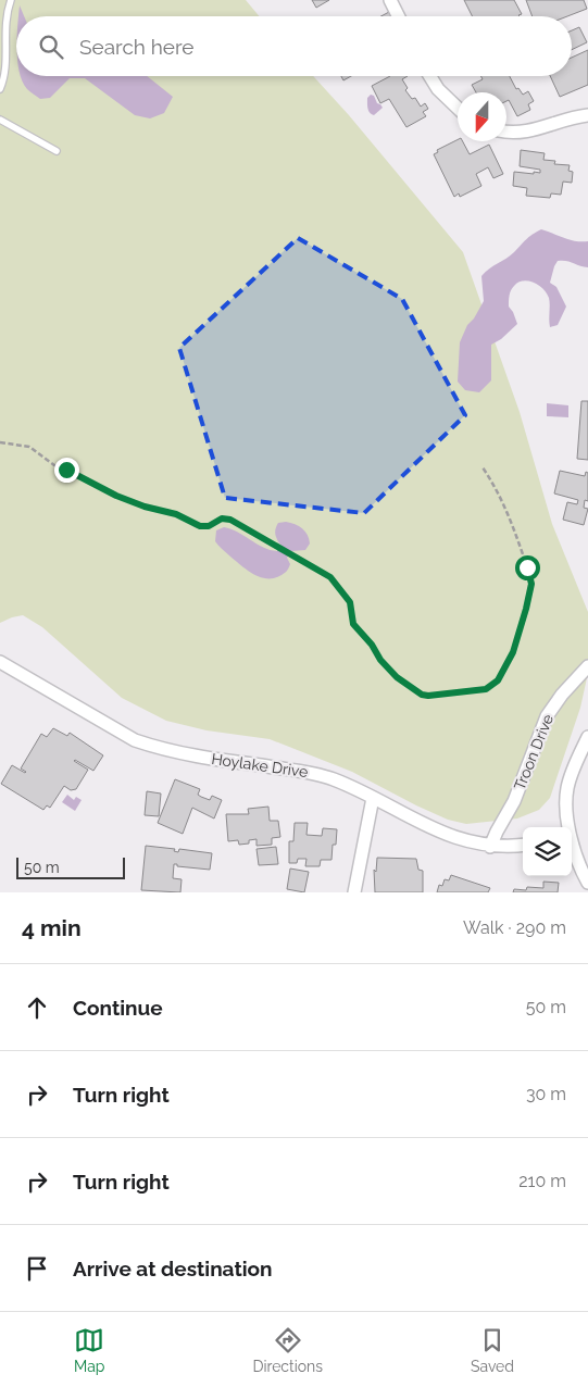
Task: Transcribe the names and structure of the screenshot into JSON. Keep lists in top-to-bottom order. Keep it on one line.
{"streets":{"street":["Troon Drive","Hoylake Drive"]},"crossings":[["Troon Drive","Hoylake Drive"]],"scale_bar":"50 m","north":"bottom","page":{"search":"Search here","scale":"50 m","heading":["4 min","Walk · 290 m"],"list":[["Continue","50 m"],["Turn right","30 m"],["Turn right","210 m"],"Arrive at destination"],"nav":["Map","Directions","Saved"]}}
